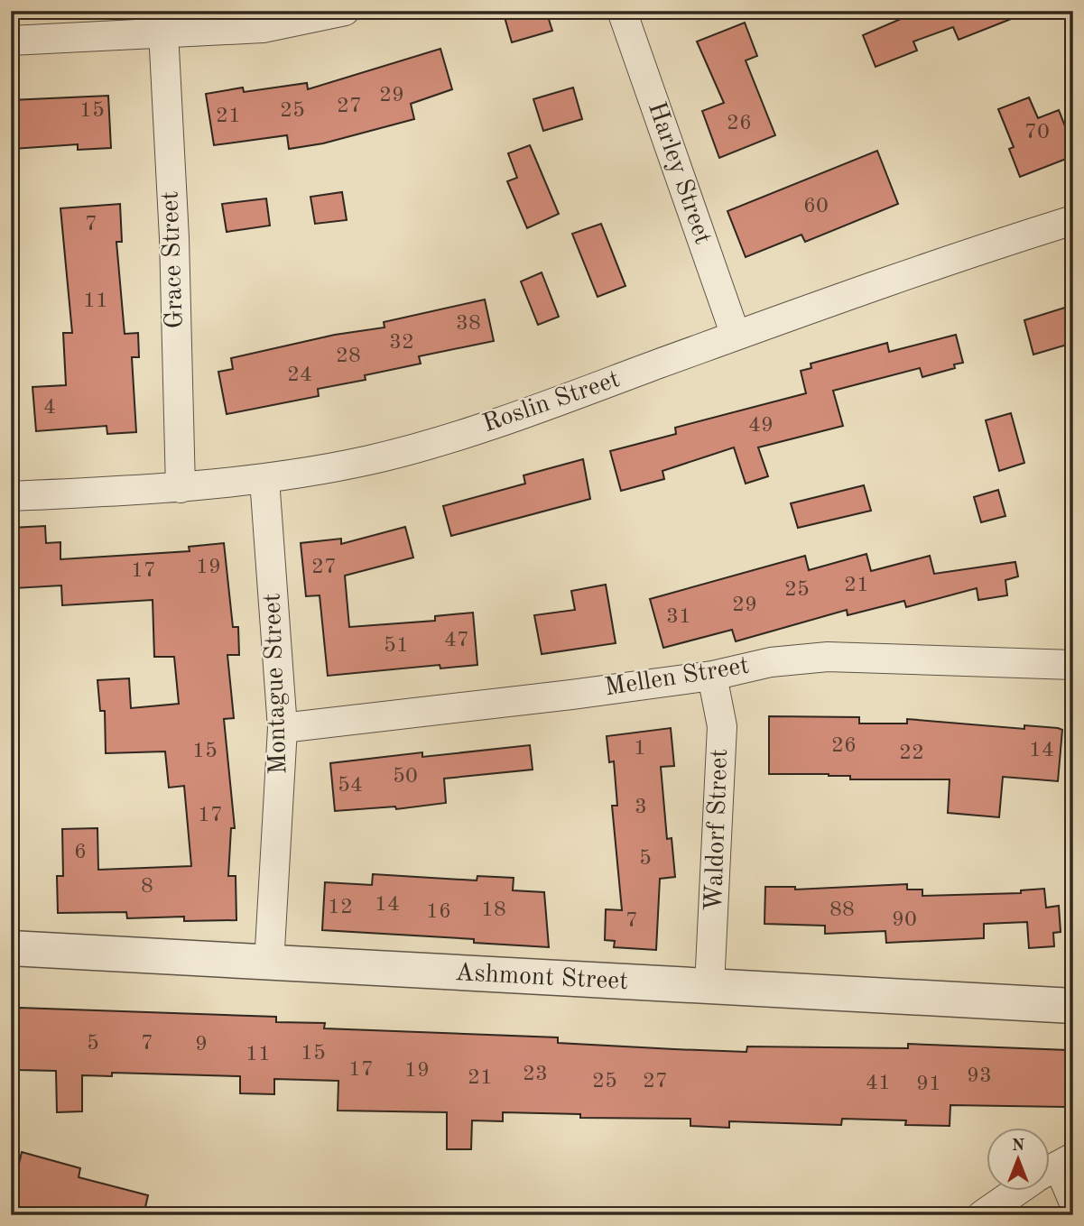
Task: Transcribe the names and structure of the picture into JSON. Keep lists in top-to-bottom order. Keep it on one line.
{"streets":{"street":["Harley Street","Grace Street","Roslin Street","Mellen Street","Montague Street","Waldorf Street","Ashmont Street"]},"crossings":[["Harley Street","Roslin Street"],["Grace Street","Roslin Street"],["Roslin Street","Montague Street"],["Mellen Street","Montague Street"],["Mellen Street","Waldorf Street"],["Montague Street","Ashmont Street"],["Waldorf Street","Ashmont Street"]],"house_numbers":["29","27","15","25","21","26","70","60","7","11","38","32","28","24","4","49","19","27","17","21","25","29","31","47","51","26","1","14","15","22","50","54","3","17","6","5","8","14","12","18","88","16","90","7","5","7","9","15","11","17","19","23","93","21","25","27","41","91"],"north":"top"}
